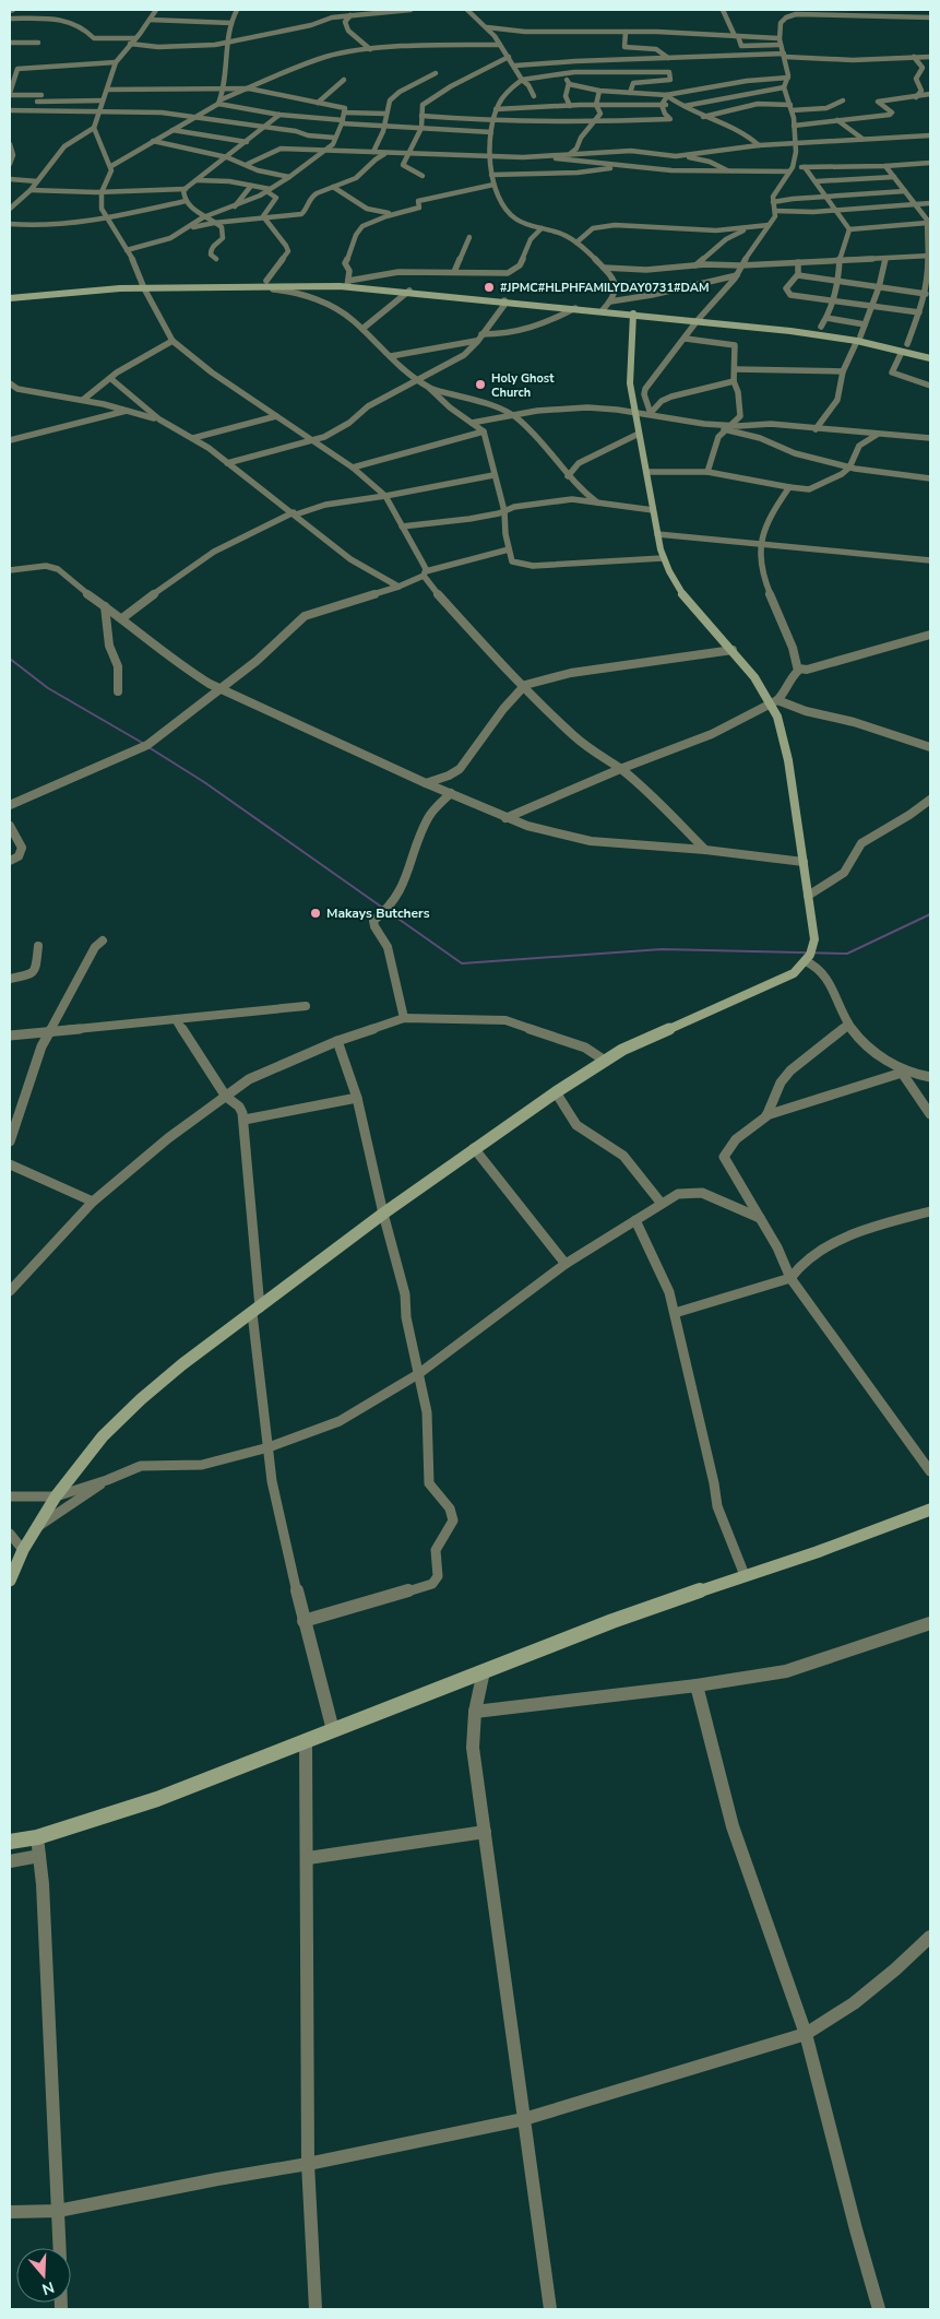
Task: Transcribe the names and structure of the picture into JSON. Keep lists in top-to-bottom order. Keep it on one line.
{"places":["#JPMC#HLPHFAMILYDAY0731#DAM","Holy Ghost Church","Makays Butchers"],"north":"bottom"}
